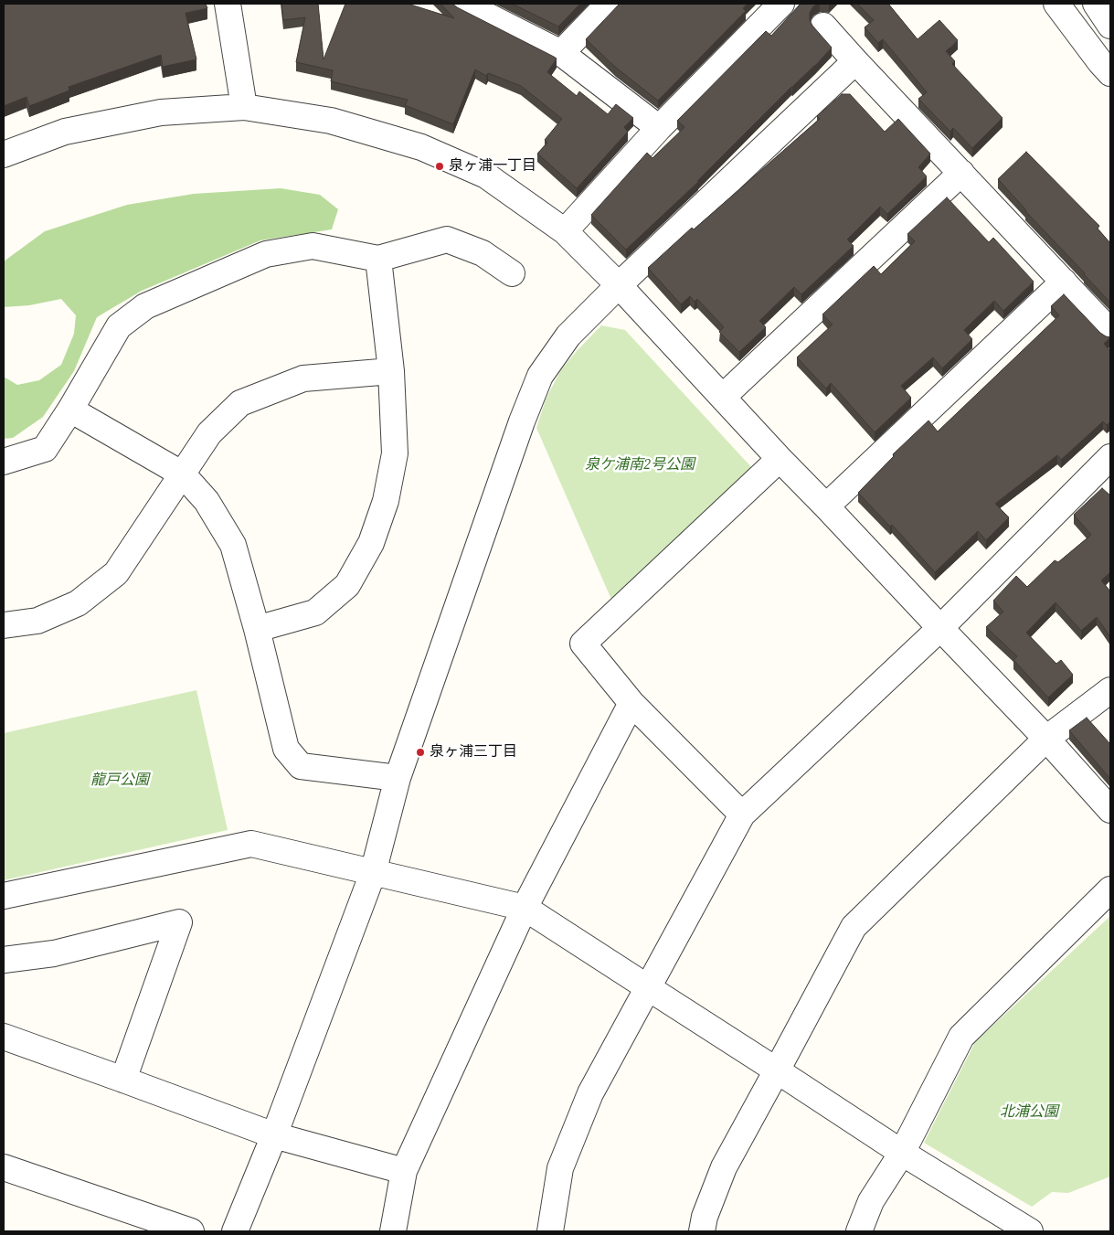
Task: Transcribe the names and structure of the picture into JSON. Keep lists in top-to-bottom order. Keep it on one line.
{"parks":["泉ケ浦南2号公園","龍戸公園","北浦公園"],"places":["泉ヶ浦一丁目","泉ヶ浦三丁目"]}
